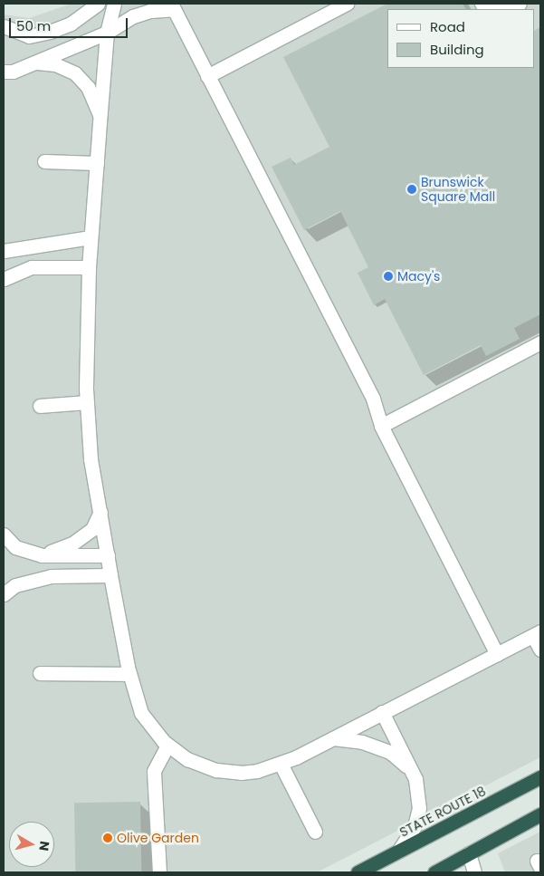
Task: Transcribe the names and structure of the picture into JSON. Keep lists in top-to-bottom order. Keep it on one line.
{"streets":{"highway":["STATE ROUTE 18"]},"places":["Brunswick Square Mall","Macy's","Olive Garden"],"legend":["Road","Building"],"scale_bar":"50 m","north":"right"}
